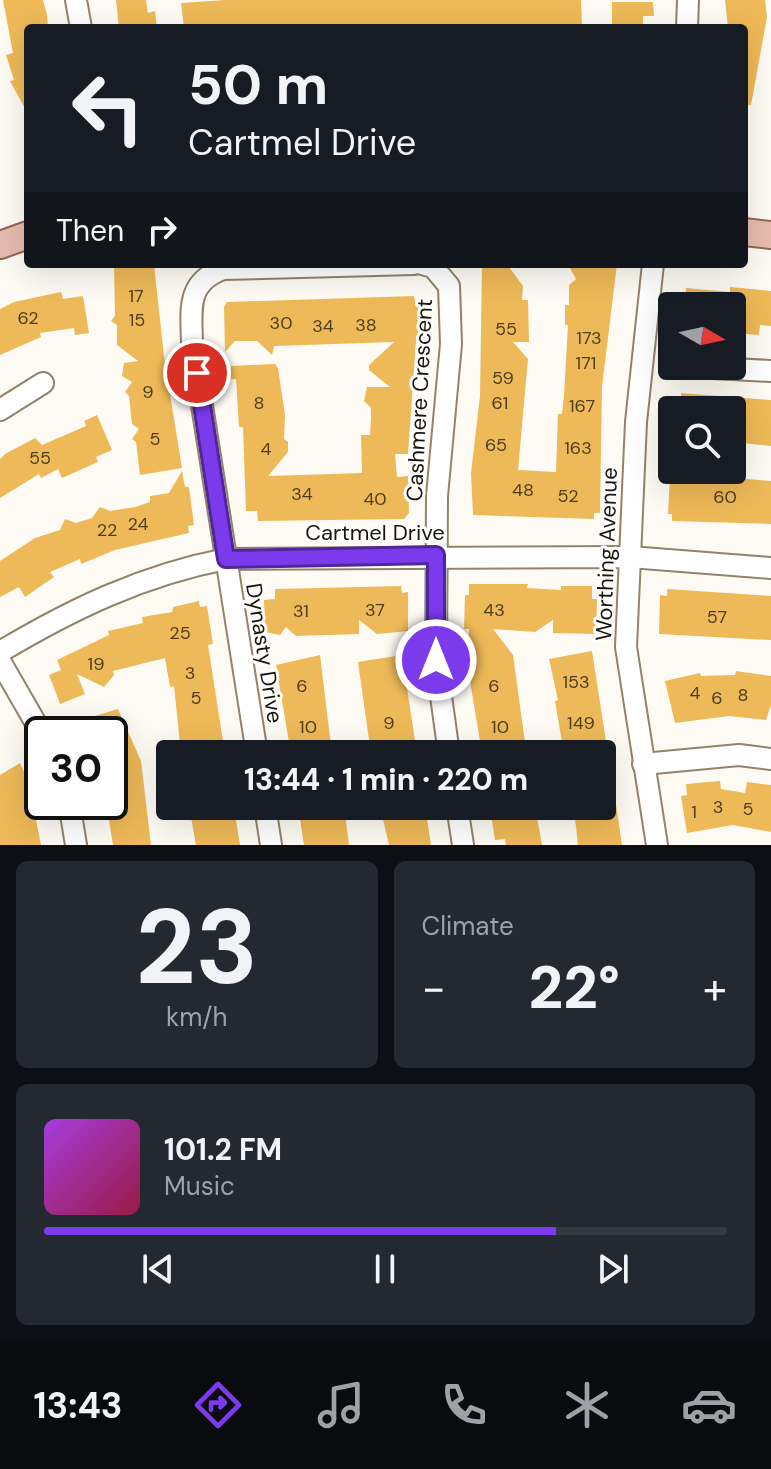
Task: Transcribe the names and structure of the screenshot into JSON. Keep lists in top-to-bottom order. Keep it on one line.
{"streets":{"street":["Cashmere Crescent","Cartmel Drive","Worthing Avenue","Dynasty Drive"]},"crossings":[["Cashmere Crescent","Cartmel Drive"],["Cartmel Drive","Worthing Avenue"],["Cartmel Drive","Dynasty Drive"]],"house_numbers":["17","62","15","30","38","34","55","173","171","59","9","8","61","167","5","65","163","4","55","48","34","52","60","40","24","22","37","43","31","57","25","19","3","153","6","6","4","8","5","6","9","149","10","10","3","5","1"],"north":"right","page":{"turn":["50 m","Cartmel Drive"],"then":"Then","limit":"30","trip":"13:44 · 1 min · 220 m","tile":[["23","km/h"],"Climate"],"heat":["−","22°","+"],"song":["101.2 FM","Music"],"tabs":"13:43"}}
